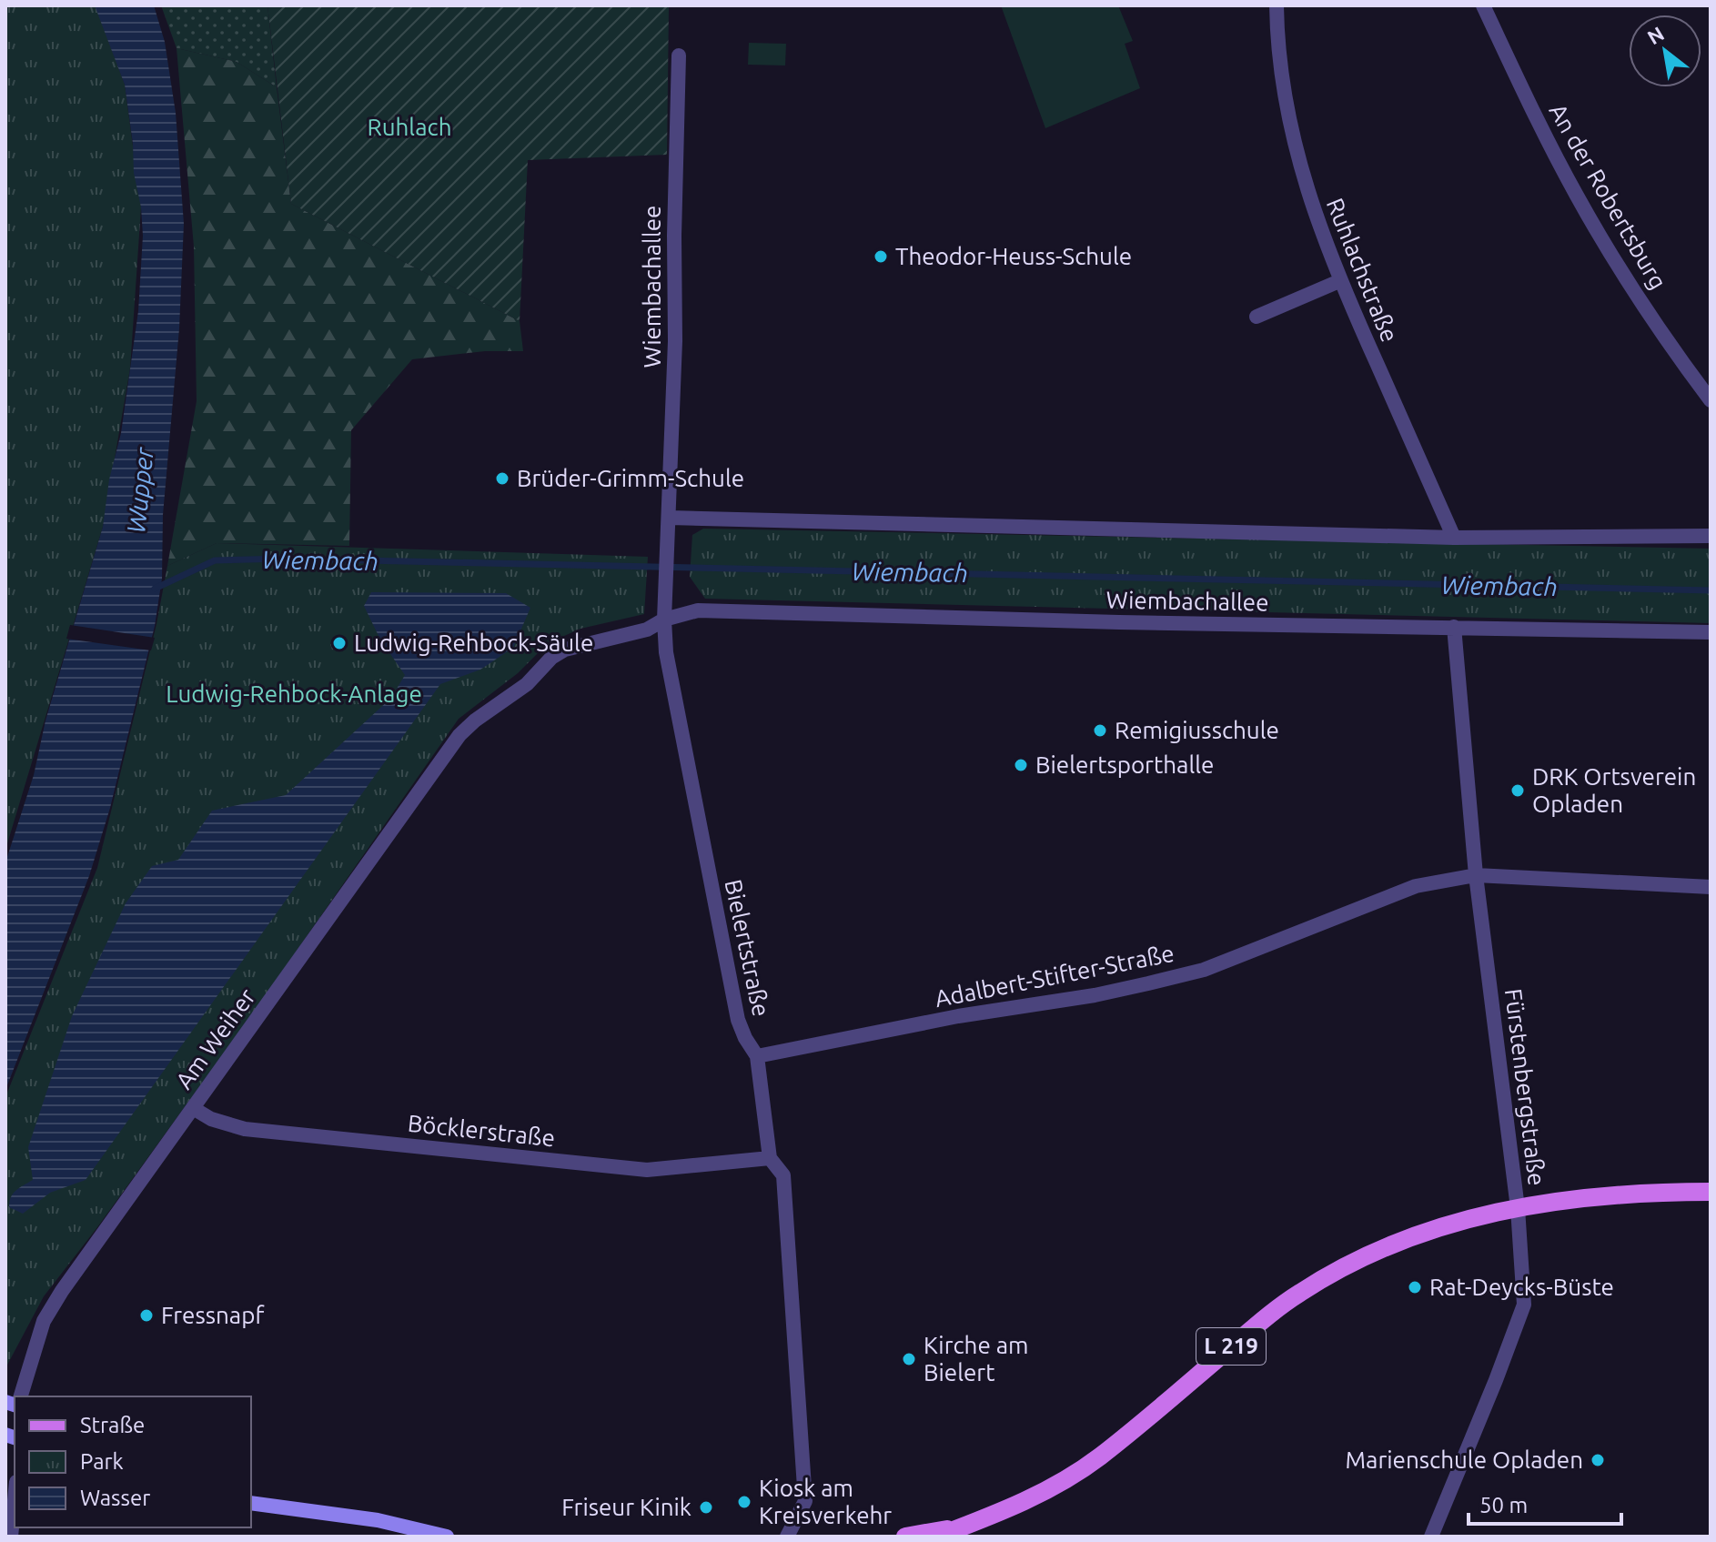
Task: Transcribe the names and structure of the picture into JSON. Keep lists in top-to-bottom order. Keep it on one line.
{"streets":{"main road":["L 219"],"street":["An der Robertsburg","Ruhlachstraße","Wiembachallee","Bielertstraße","Adalbert-Stifter-Straße","Am Weiher","Fürstenbergstraße","Böcklerstraße"]},"crossings":[["Wiembachallee","Bielertstraße"],["Wiembachallee","Am Weiher"],["Wiembachallee","Fürstenbergstraße"],["Bielertstraße","Adalbert-Stifter-Straße"],["Bielertstraße","Böcklerstraße"],["Adalbert-Stifter-Straße","Fürstenbergstraße"],["Am Weiher","Böcklerstraße"],["Fürstenbergstraße","L 219"]],"water":["Wupper","Wiembach"],"parks":["Ruhlach","Ludwig-Rehbock-Anlage"],"places":["Theodor-Heuss-Schule","Brüder-Grimm-Schule","Ludwig-Rehbock-Säule","Remigiusschule","Bielertsporthalle","DRK Ortsverein Opladen","Rat-Deycks-Büste","Fressnapf","Kirche am Bielert","Marienschule Opladen","Kiosk am Kreisverkehr","Friseur Kinik"],"legend":["Straße","Park","Wasser"],"scale_bar":"50 m","north":"top left"}
